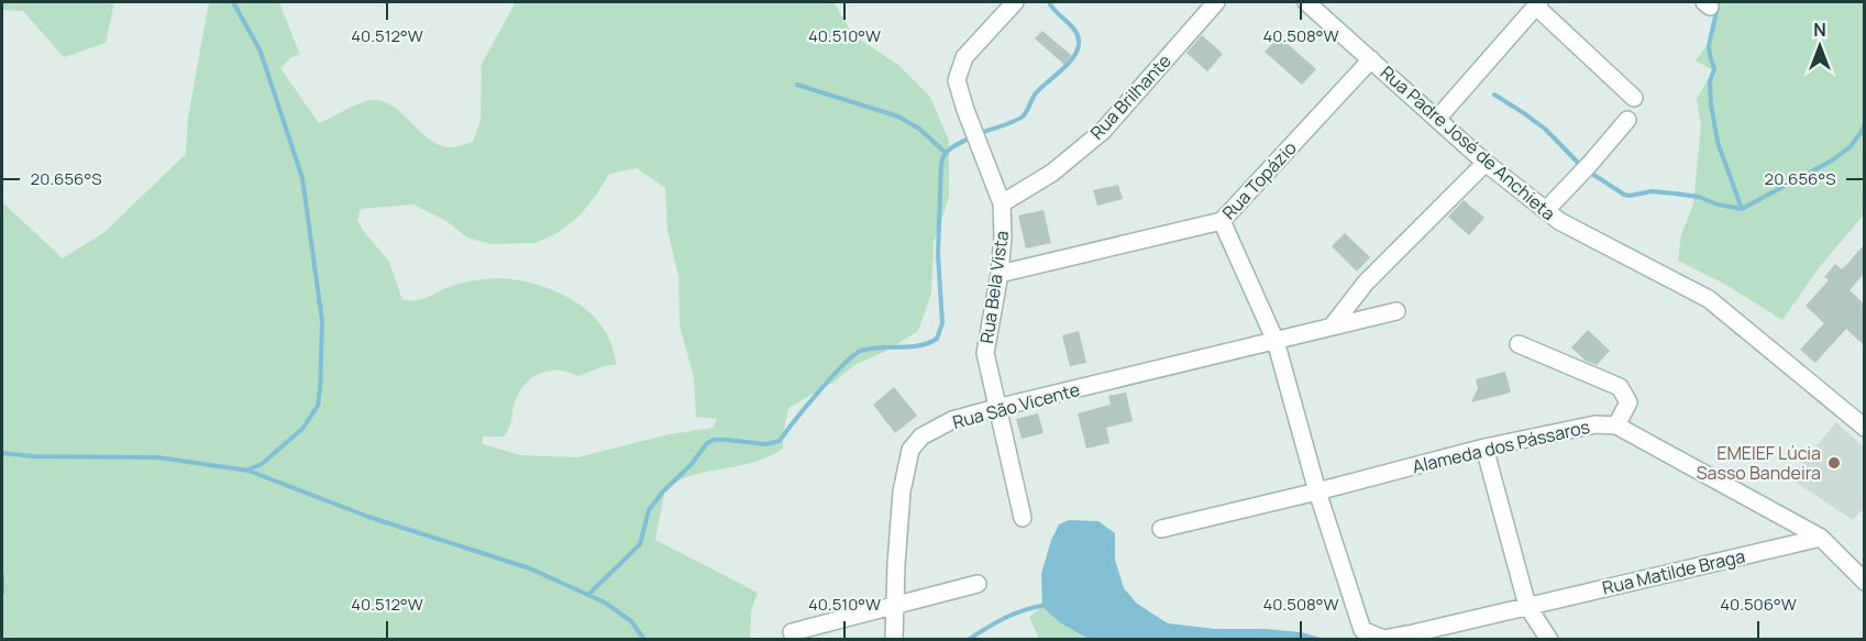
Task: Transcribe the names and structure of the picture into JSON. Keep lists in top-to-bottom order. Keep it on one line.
{"streets":{"street":["Rua Brilhante","Rua Padre José de Anchieta","Rua Topázio","Rua Bela Vista","Rua São Vicente","Alameda dos Pássaros","Rua Matilde Braga"]},"crossings":[["Rua Brilhante","Rua Bela Vista"],["Rua Padre José de Anchieta","Rua Topázio"],["Rua Topázio","Rua Bela Vista"],["Rua Bela Vista","Rua São Vicente"],["Alameda dos Pássaros","Rua Matilde Braga"]],"places":["EMEIEF Lúcia Sasso Bandeira"],"north":"top","coordinates":["40.512°W","40.510°W","40.508°W","20.656°S","40.506°W"]}
